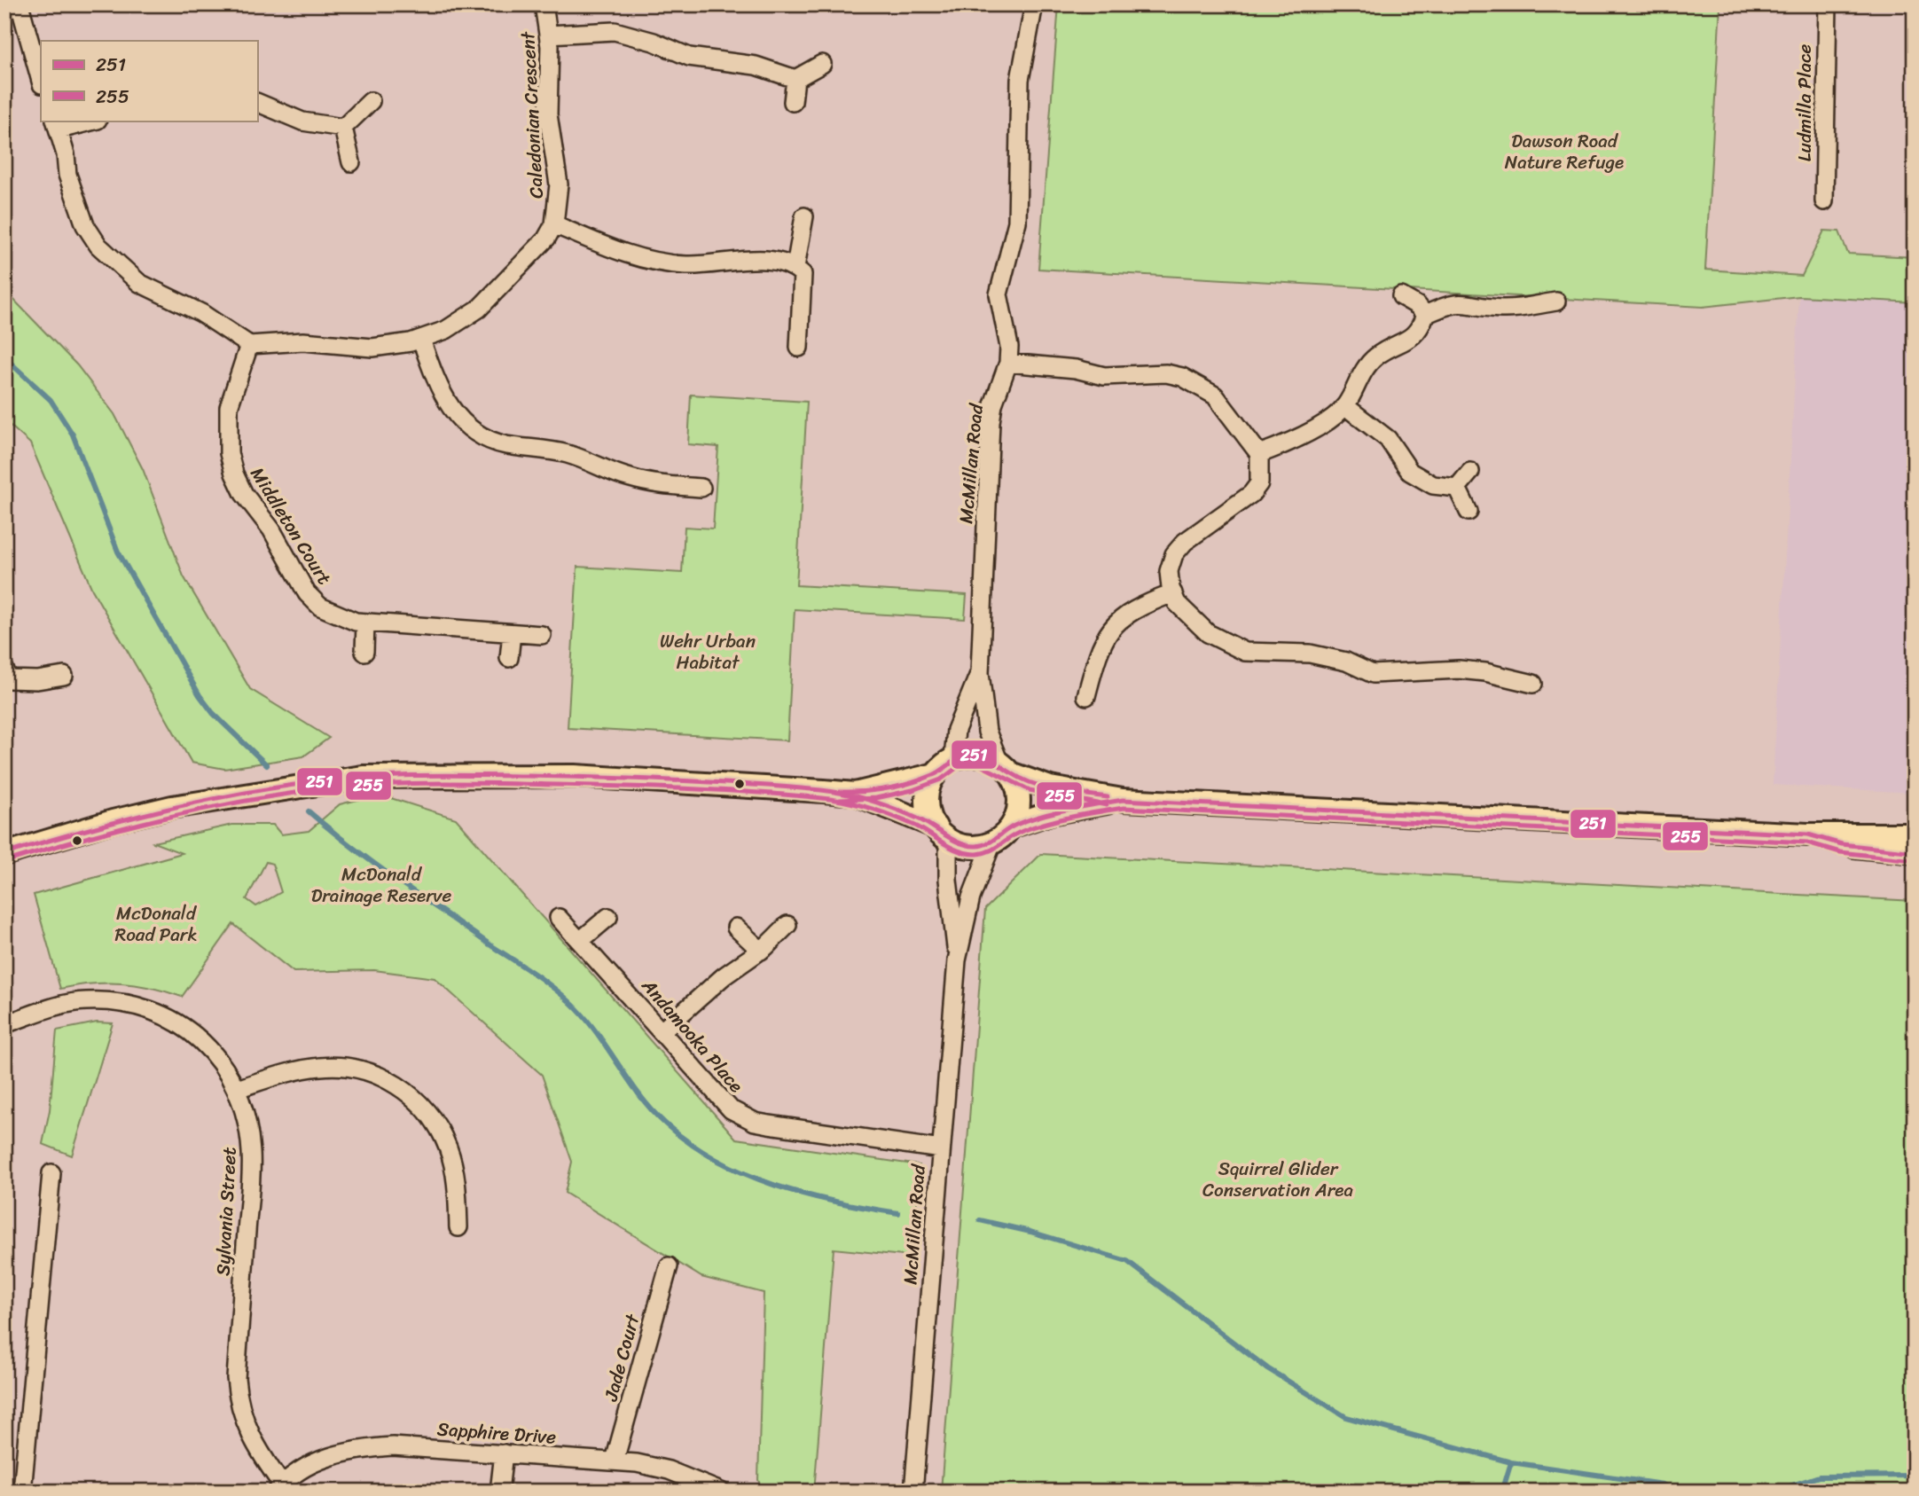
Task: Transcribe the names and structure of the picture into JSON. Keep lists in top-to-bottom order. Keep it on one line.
{"streets":{"street":["Ludmilla Place","Caledonian Crescent","McMillan Road","Middleton Court","Andamooka Place","Sylvania Street","Jade Court","Sapphire Drive"]},"crossings":[["Caledonian Crescent","Middleton Court"],["McMillan Road","Andamooka Place"],["Sylvania Street","Sapphire Drive"],["Jade Court","Sapphire Drive"]],"parks":["Dawson Road Nature Refuge","Wehr Urban Habitat","McDonald Drainage Reserve","McDonald Road Park","Squirrel Glider Conservation Area"],"lines":["transit line 251","transit line 255"],"legend":["251","255"]}
